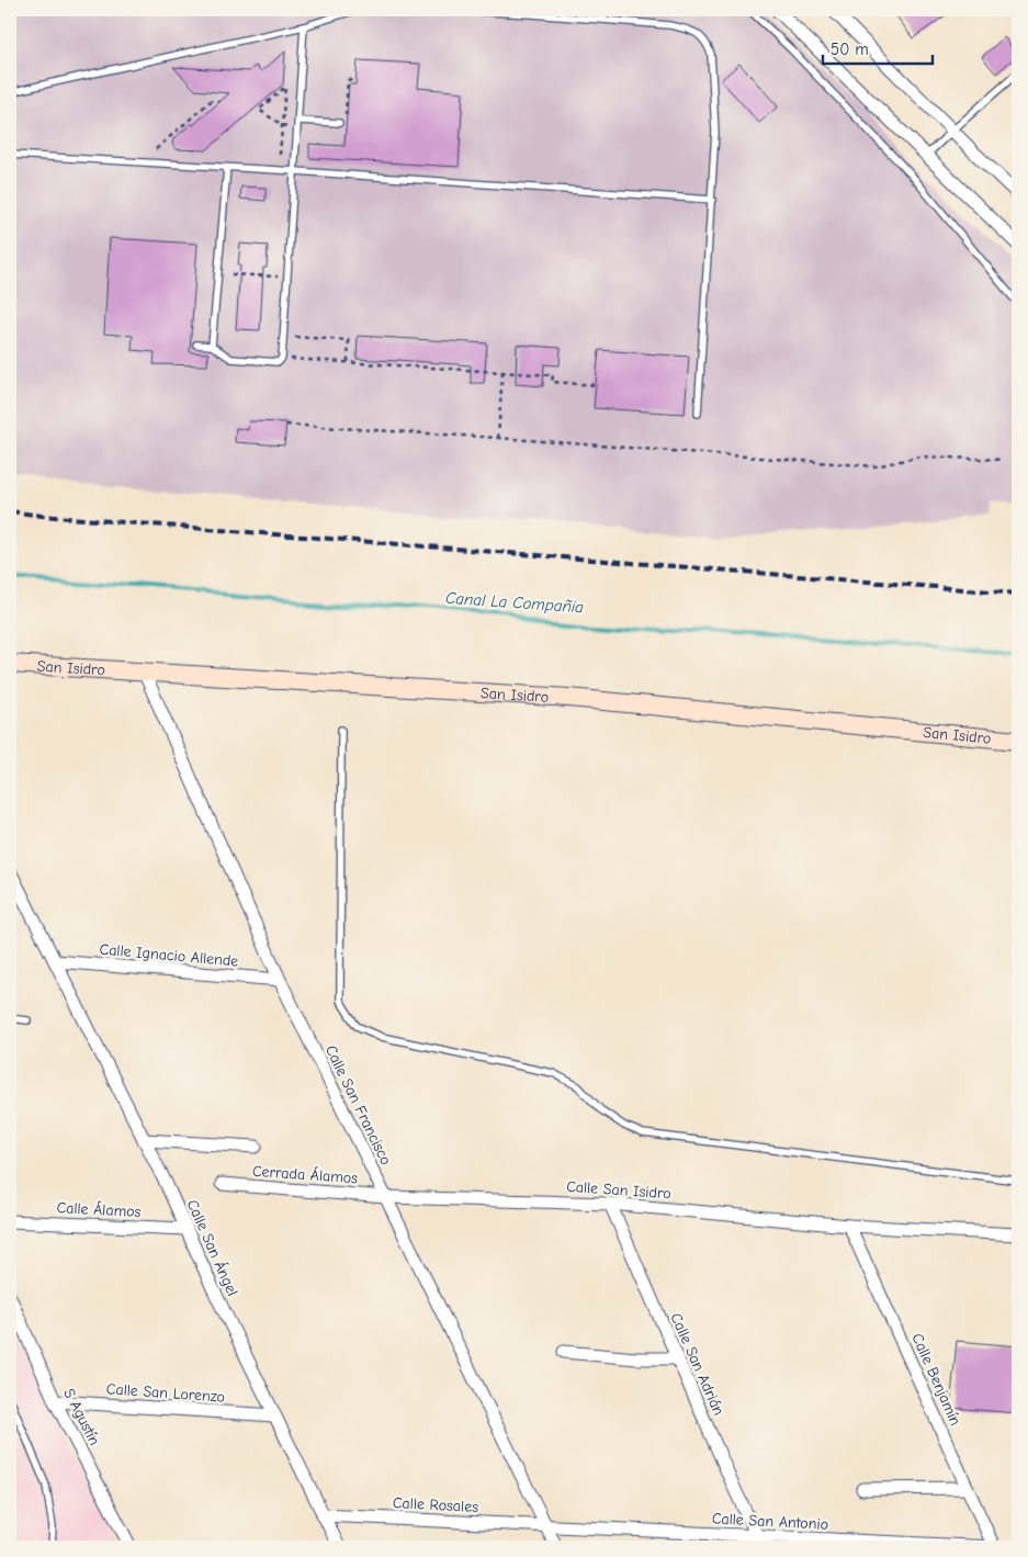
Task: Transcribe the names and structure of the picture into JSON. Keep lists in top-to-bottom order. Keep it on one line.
{"streets":{"main road":["San Isidro"],"street":["Calle Ignacio Allende","Calle San Francisco","Cerrada Álamos","Calle San Isidro","Calle Álamos","Calle San Ángel","Calle San Adrián","Calle Benjamín","Calle San Lorenzo","S Agustín","Calle Rosales","Calle San Antonio"]},"crossings":[["San Isidro","Calle San Francisco"],["Calle Ignacio Allende","Calle San Francisco"],["Calle Ignacio Allende","Calle San Ángel"],["Calle San Francisco","Cerrada Álamos"],["Calle San Francisco","Calle San Isidro"],["Calle San Francisco","Calle Rosales"],["Calle San Francisco","Calle San Antonio"],["Cerrada Álamos","Calle San Isidro"],["Calle San Isidro","Calle San Adrián"],["Calle San Isidro","Calle Benjamín"],["Calle Álamos","Calle San Ángel"],["Calle San Ángel","Calle San Lorenzo"],["Calle San Ángel","Calle Rosales"],["Calle San Adrián","Calle San Antonio"],["Calle Benjamín","Calle San Antonio"],["Calle San Lorenzo","S Agustín"],["Calle Rosales","Calle San Antonio"]],"water":["Canal La Compañia"],"scale_bar":"50 m"}
